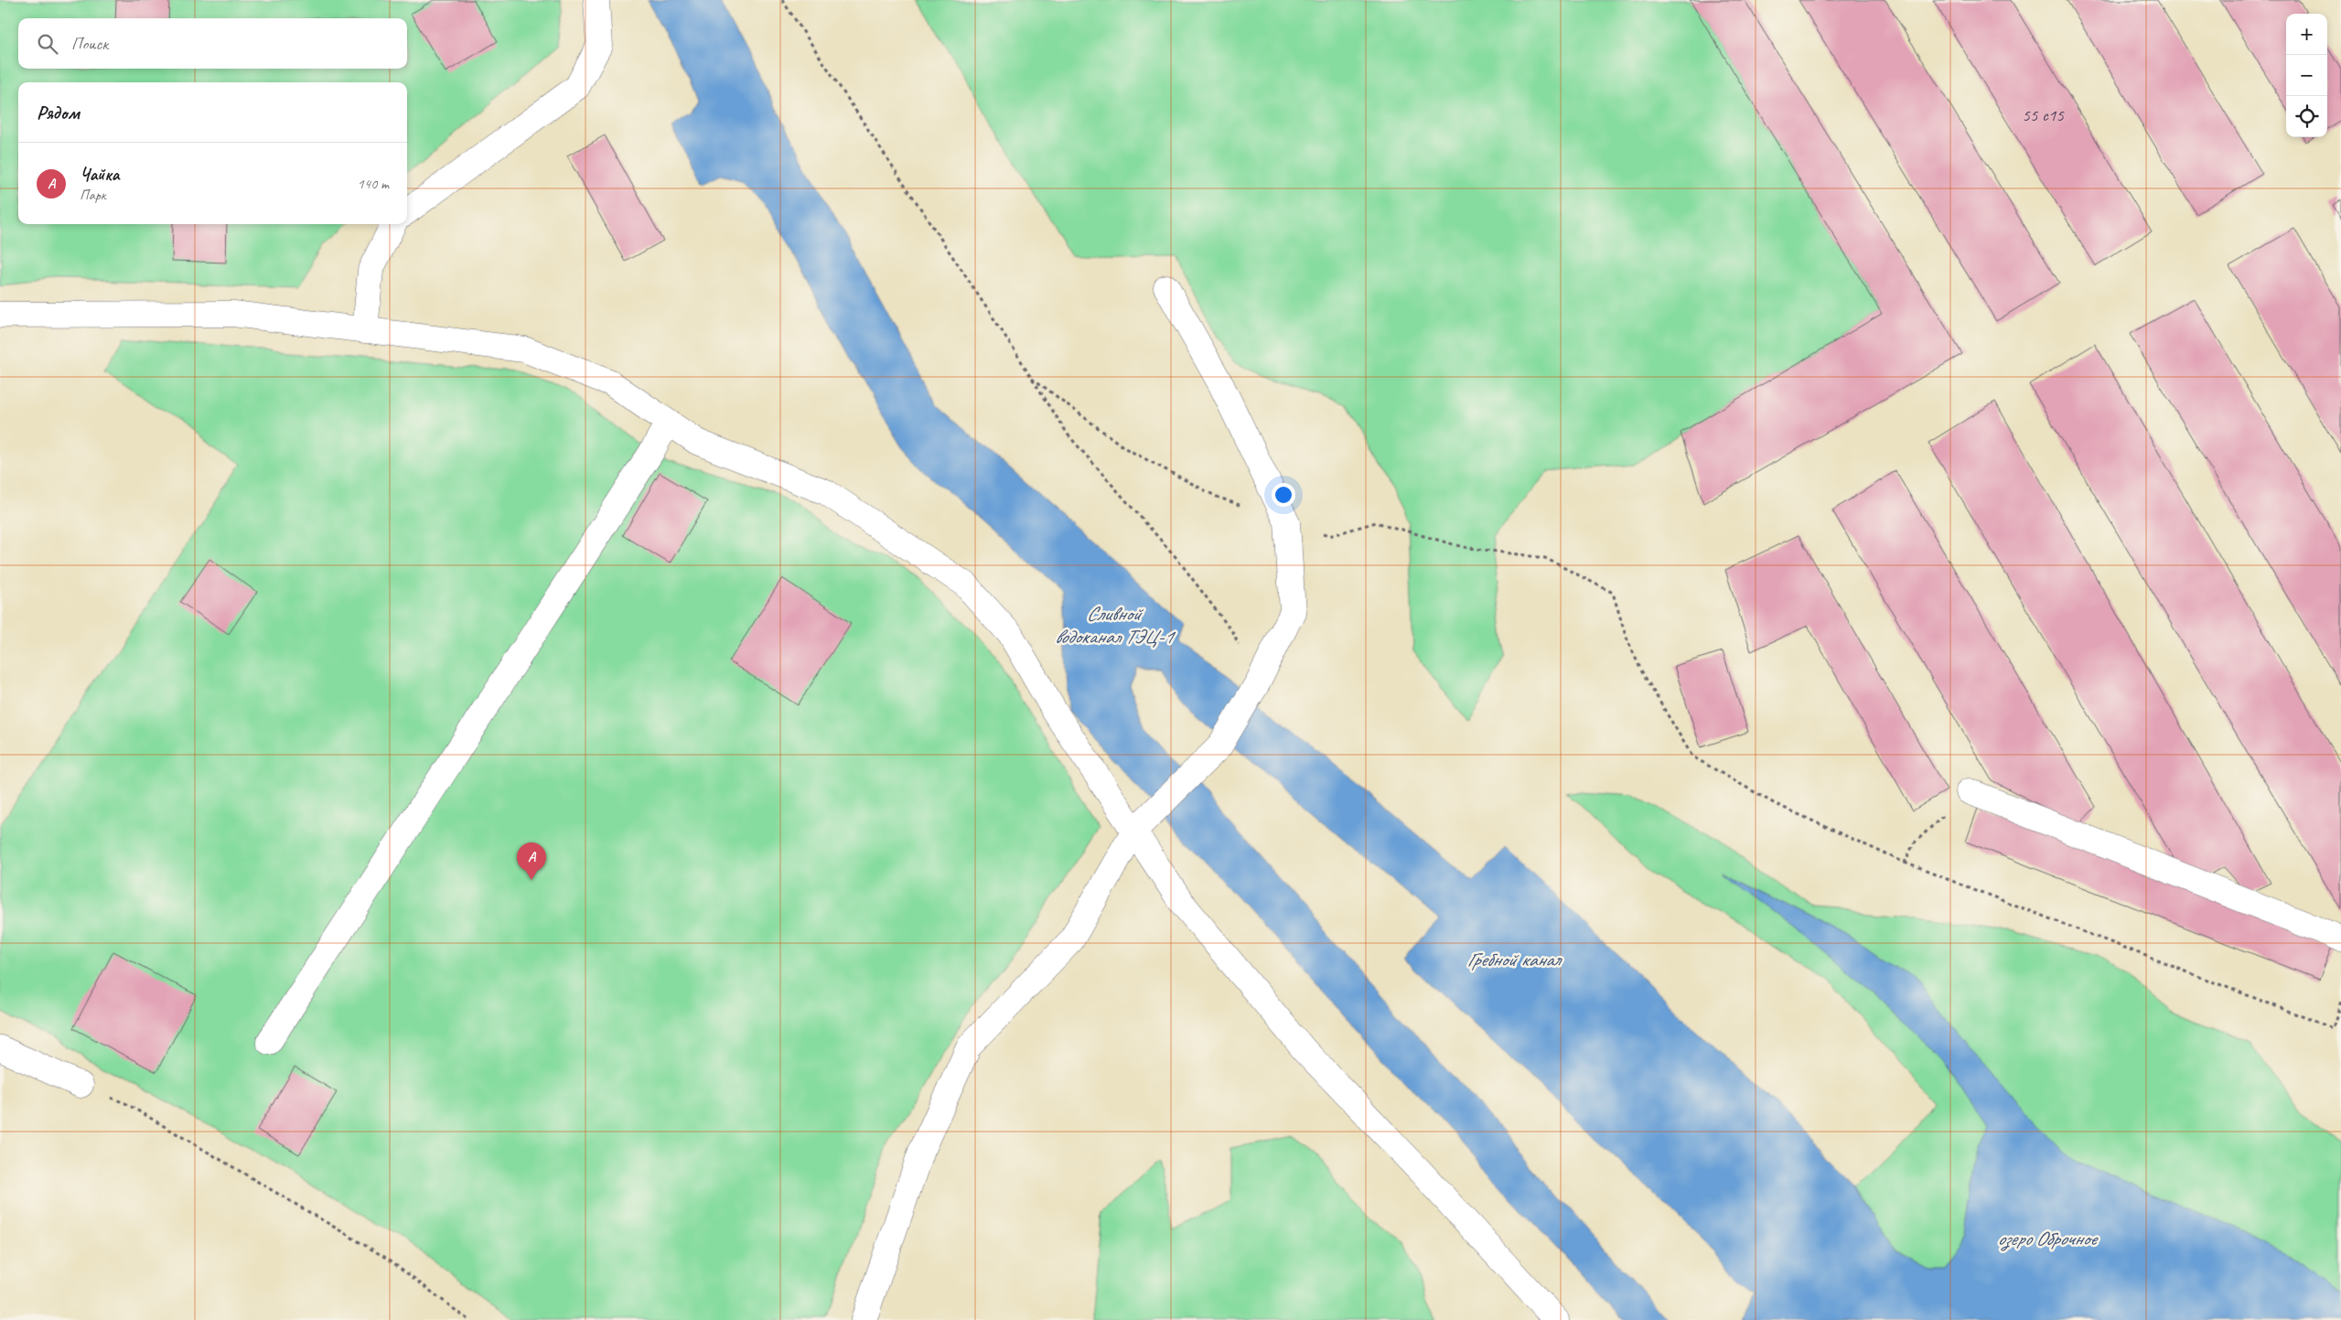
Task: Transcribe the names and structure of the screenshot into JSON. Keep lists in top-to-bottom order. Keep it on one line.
{"water":["Сливной водоканал ТЭЦ-1","Гребной канал","озеро Оброчное"],"house_numbers":["55 с15"],"page":{"map_buttons":["+","−"],"search":"Поиск","heading":"Рядом","list":[{"mark":"A","name":"Чайка","note":"Парк","value":"140 m"}],"pins":"A"}}
